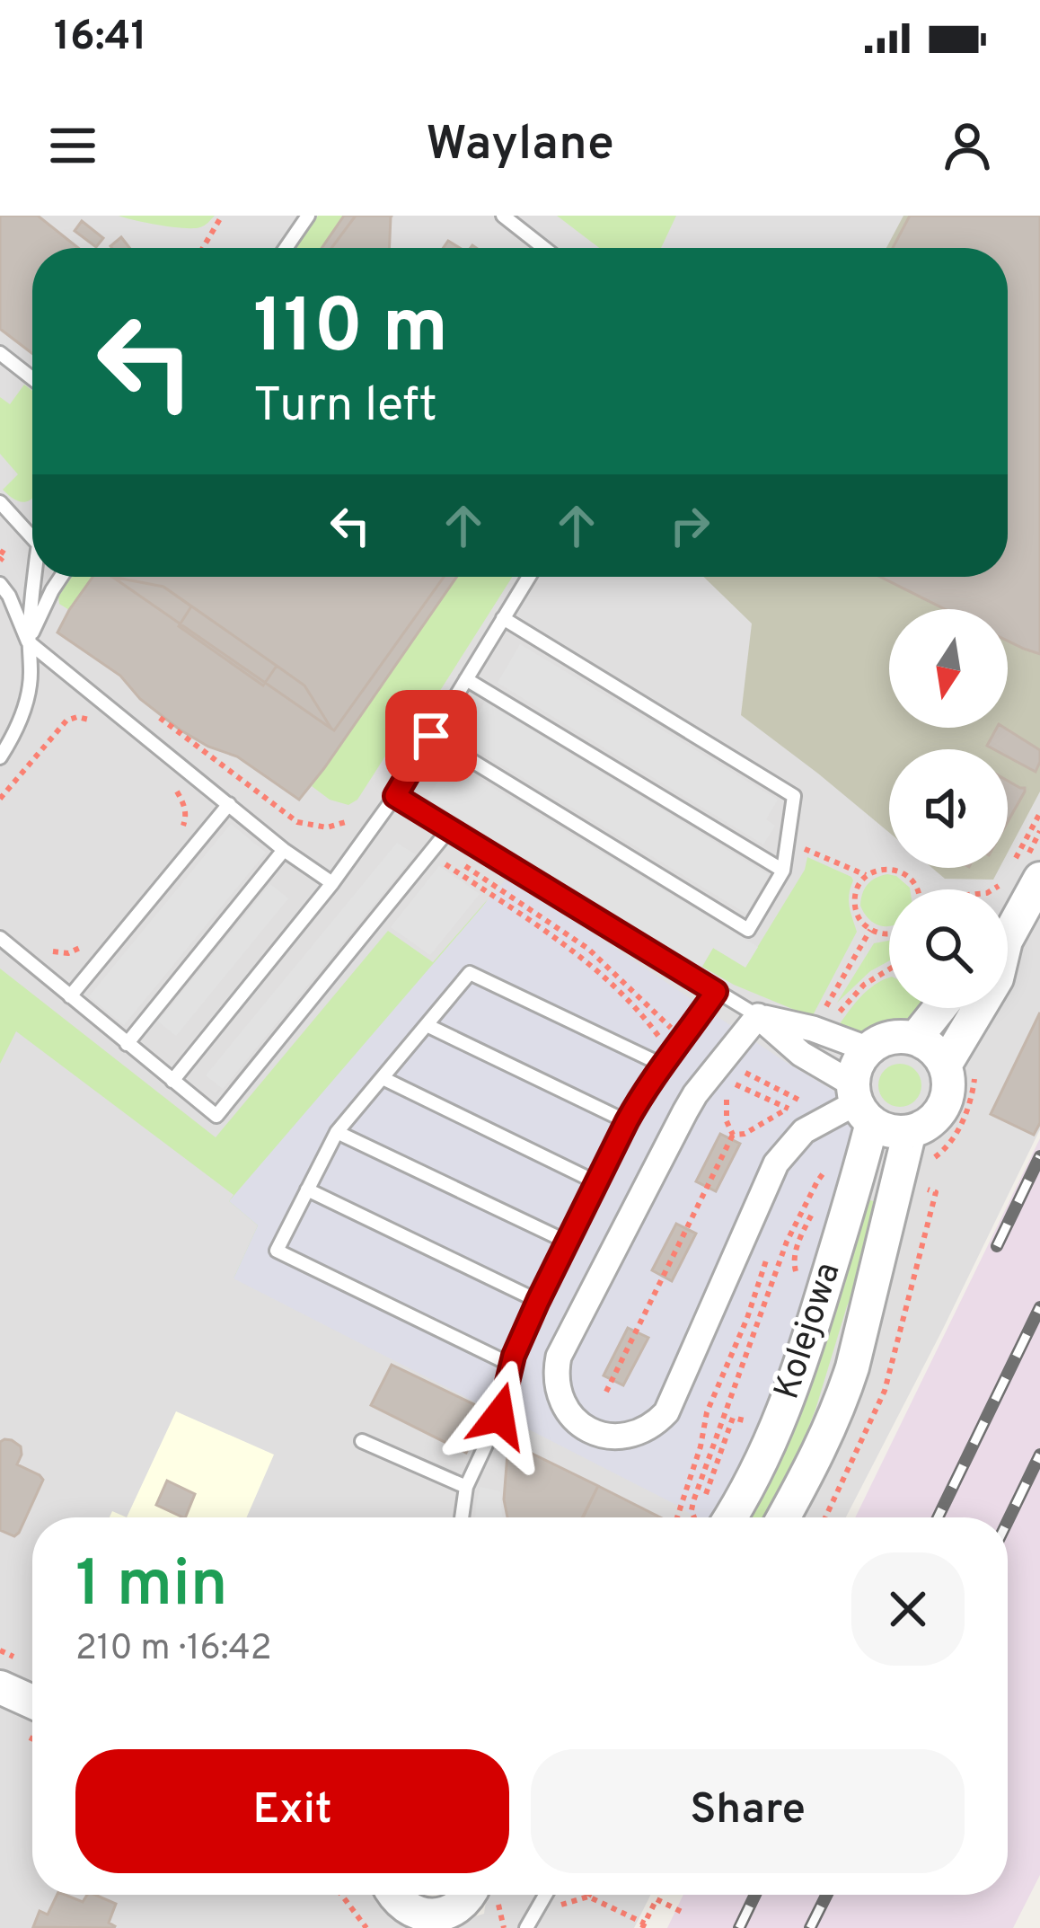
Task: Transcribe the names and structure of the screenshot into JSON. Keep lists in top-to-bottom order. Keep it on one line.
{"streets":{"street":["Kolejowa"]},"north":"bottom","page":{"status":"16:41","header":"Waylane","turn":["110 m","Turn left"],"heading":["1 min","210 m · 16:42"],"buttons":["Exit","Share"]}}
